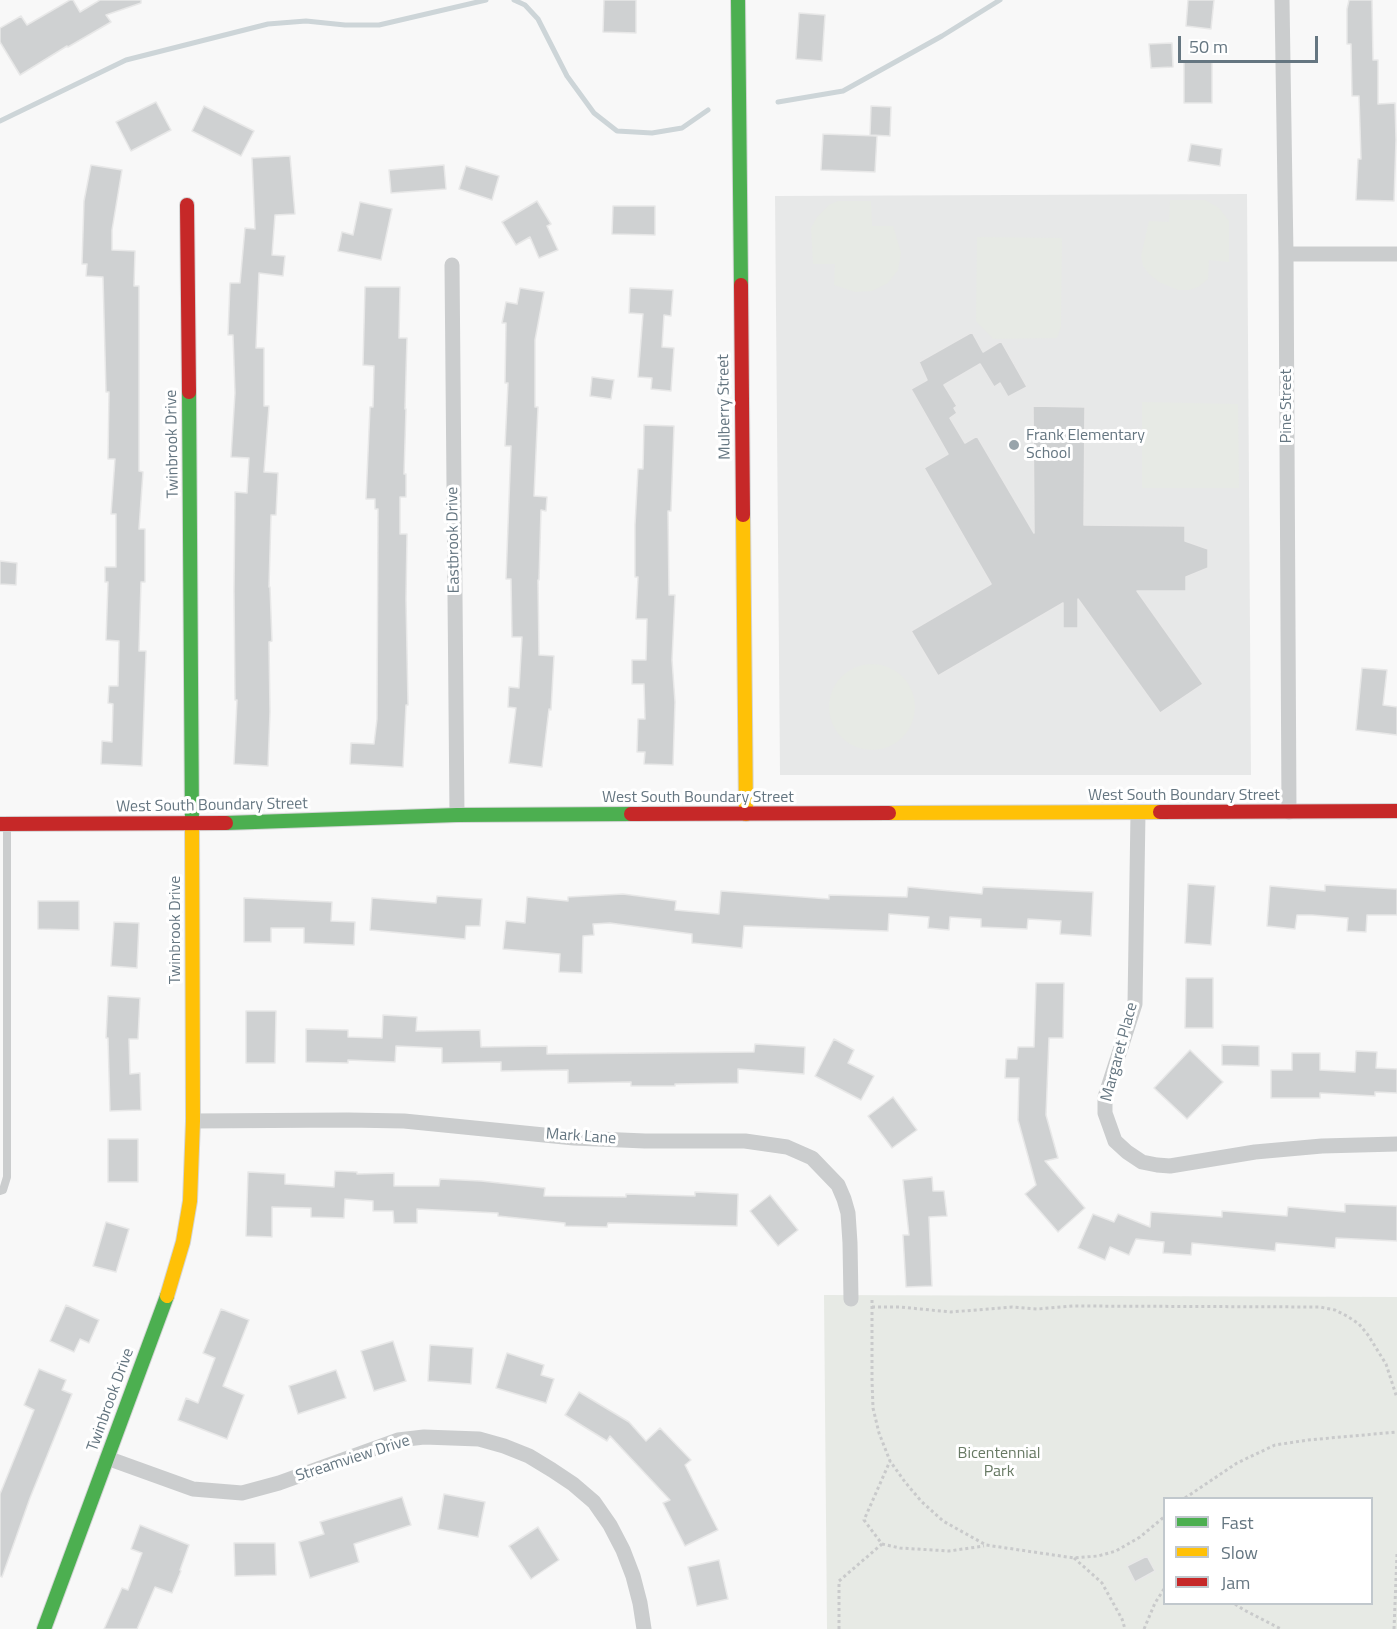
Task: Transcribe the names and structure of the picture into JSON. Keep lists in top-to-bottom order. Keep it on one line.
{"streets":{"street":["Pine Street","Mulberry Street","Twinbrook Drive","Eastbrook Drive","West South Boundary Street","Margaret Place","Mark Lane","Streamview Drive"]},"crossings":[["Pine Street","West South Boundary Street"],["Mulberry Street","West South Boundary Street"],["Twinbrook Drive","West South Boundary Street"],["Twinbrook Drive","Mark Lane"],["Twinbrook Drive","Streamview Drive"],["Eastbrook Drive","West South Boundary Street"],["West South Boundary Street","Margaret Place"]],"parks":["Bicentennial Park"],"places":["Frank Elementary School"],"legend":["Fast","Slow","Jam"],"scale_bar":"50 m"}
